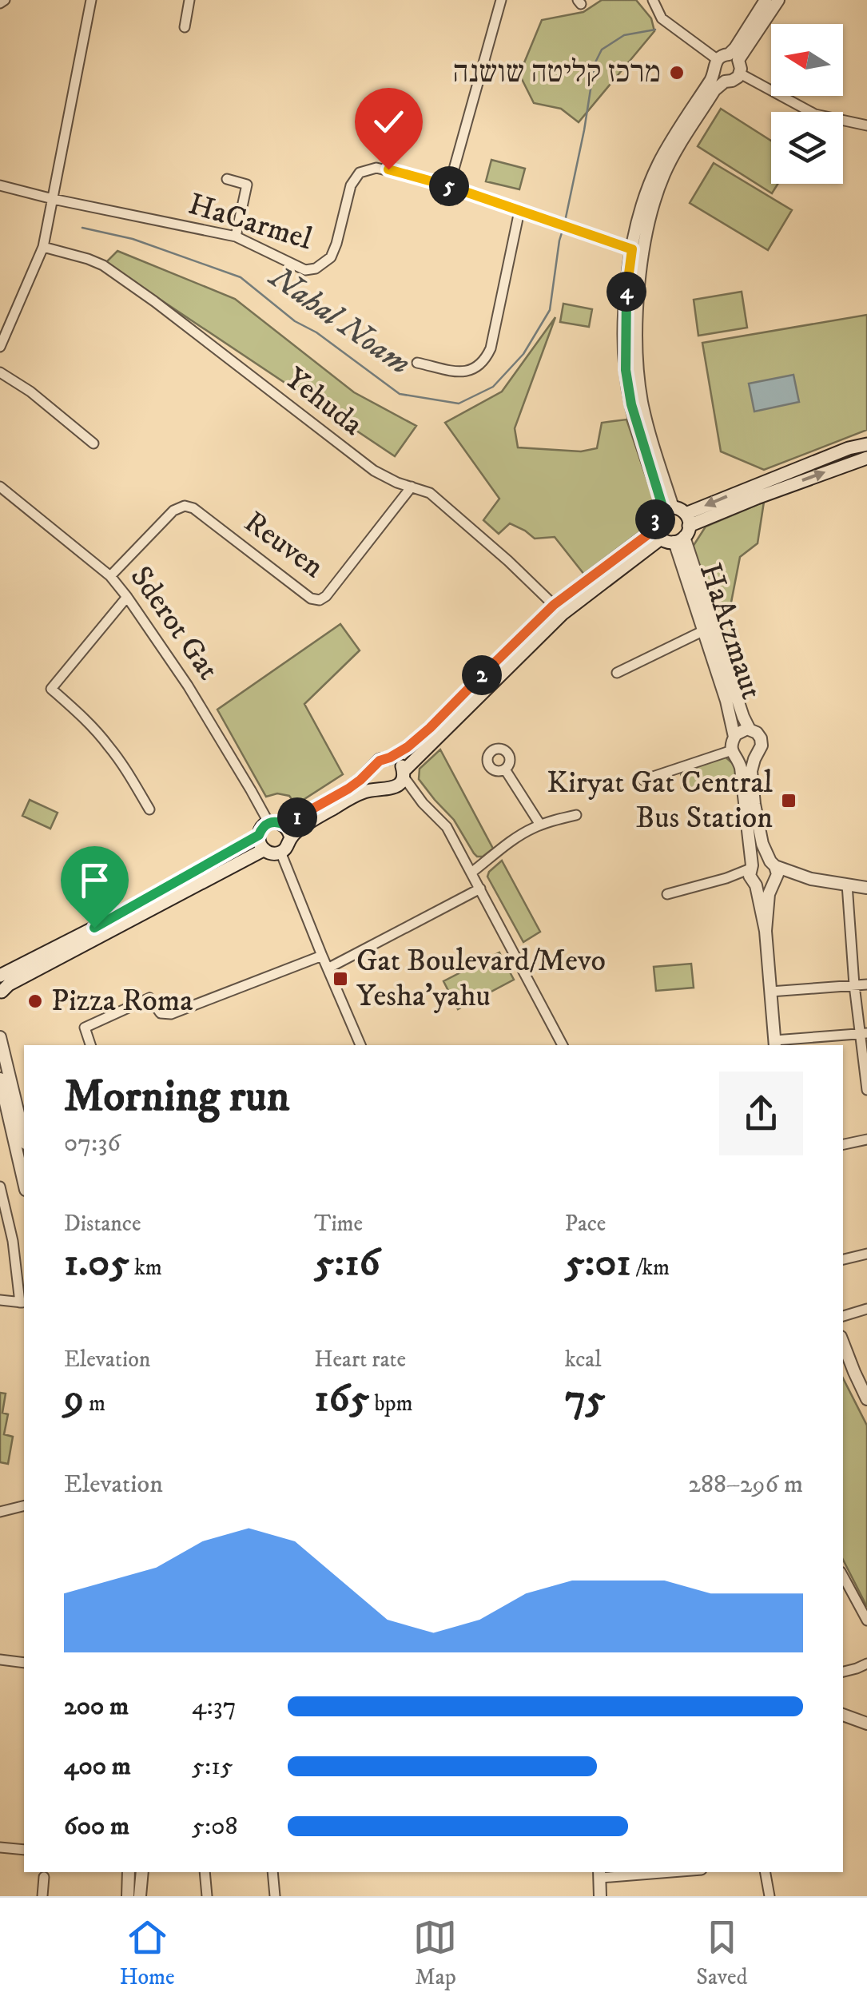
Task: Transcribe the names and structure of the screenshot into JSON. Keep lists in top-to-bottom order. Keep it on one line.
{"streets":{"street":["HaCarmel","Yehuda","Reuven","Sderot Gat","HaAtzmaut"]},"crossings":[["Yehuda","Reuven"],["Reuven","Sderot Gat"]],"water":["Nahal Noam"],"places":{"other":["מרכז קליטה שושנה","Pizza Roma"],"transit":["Kiryat Gat Central Bus Station","Gat Boulevard/Mevo Yesha'yahu"]},"north":"left","page":{"pins":["5","4","3","2","1"],"heading":["Morning run","07:36"],"stats":[["Distance","1.05 km"],["Time","5:16"],["Pace","5:01 /km"],["Elevation","9 m"],["Heart rate","165 bpm"],["kcal","75"]],"chart":["Elevation","288–296 m"],"list":[{"name":"200 m","note":"4:37"},{"name":"400 m","note":"5:15"},{"name":"600 m","note":"5:08"}],"tabs":["Home","Map","Saved"]}}
